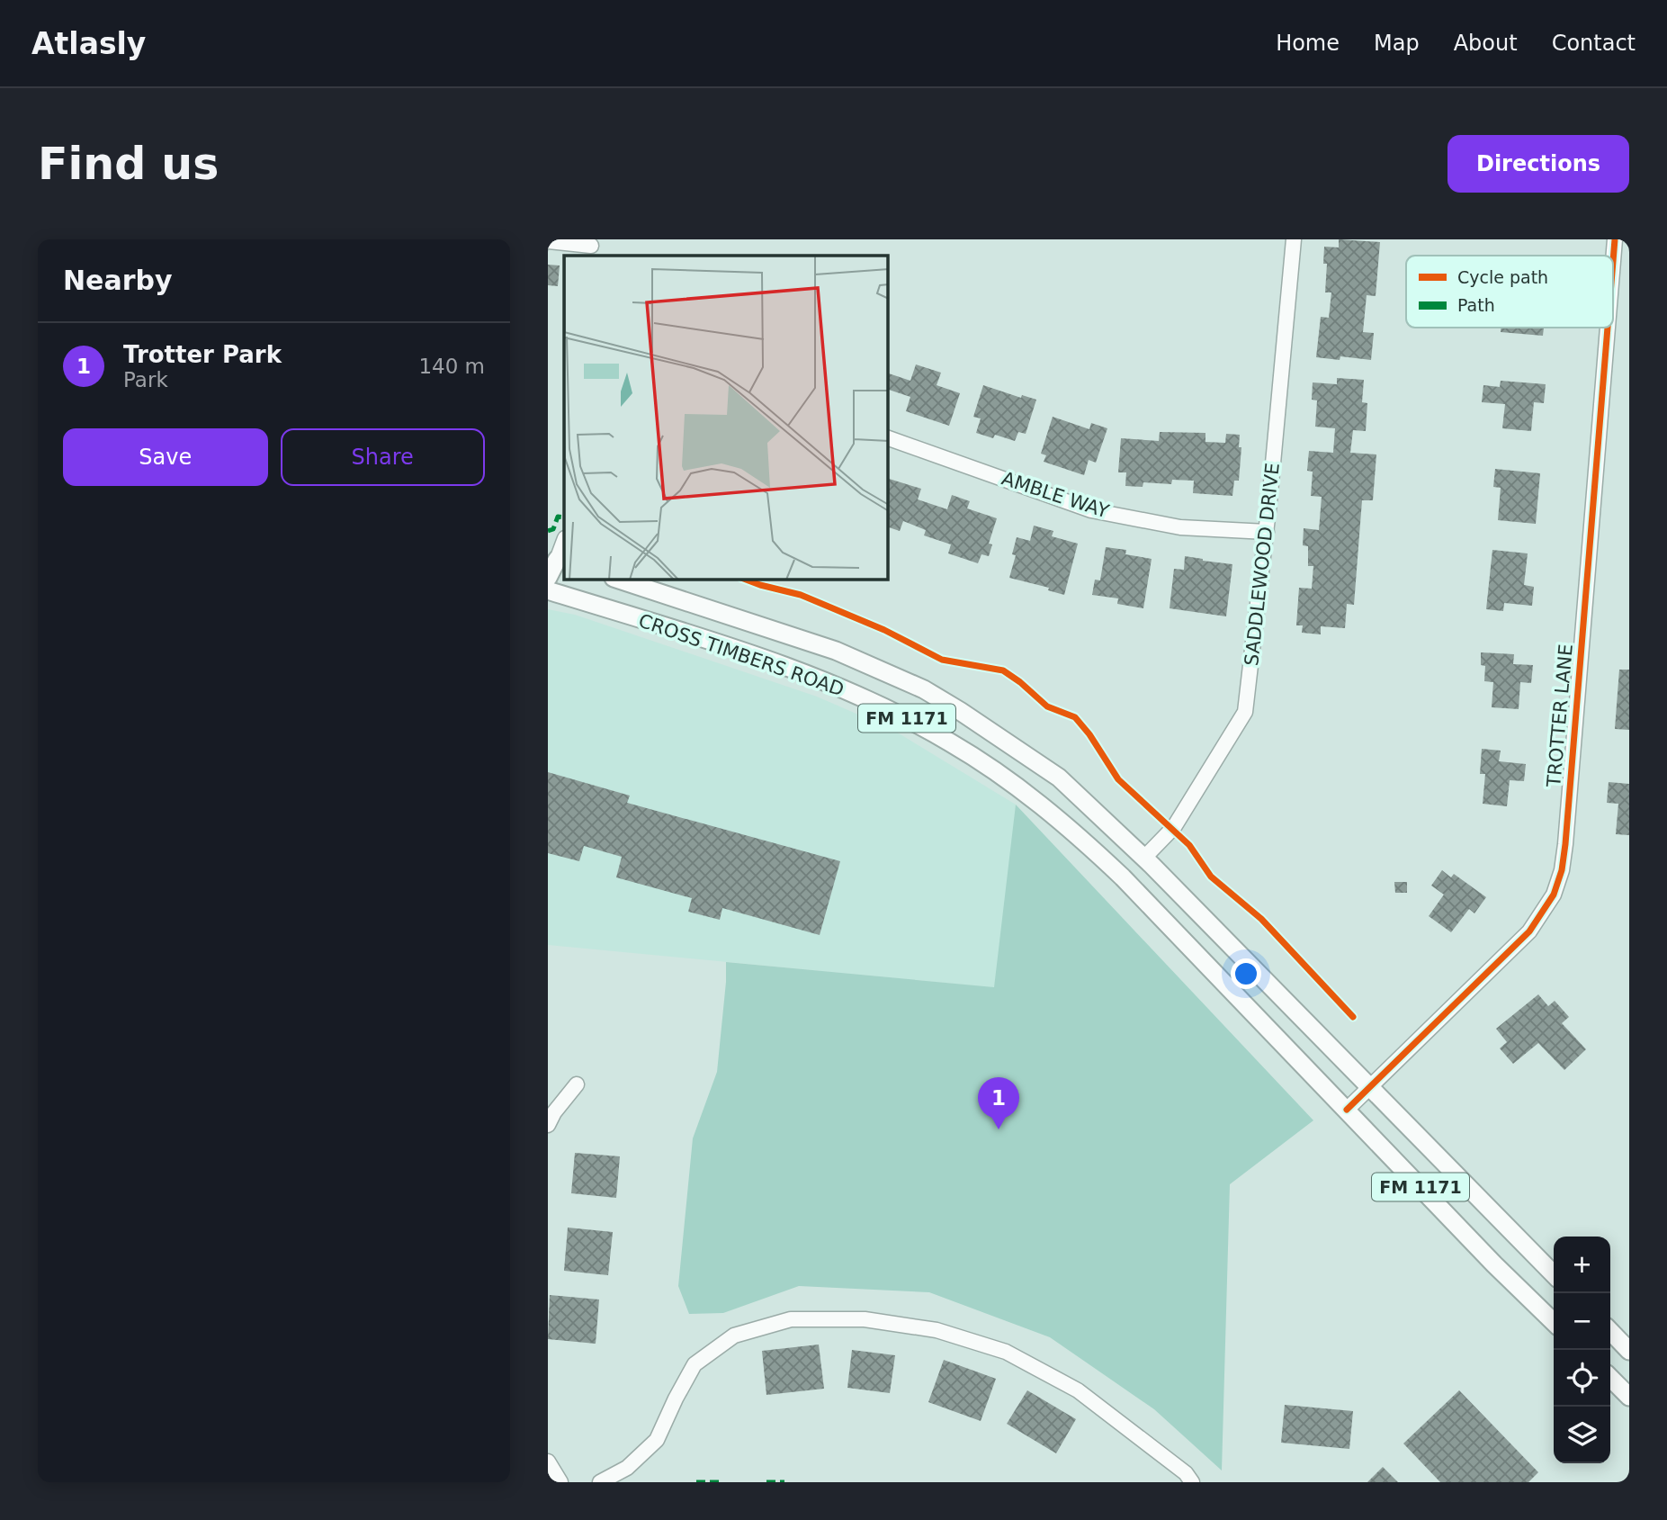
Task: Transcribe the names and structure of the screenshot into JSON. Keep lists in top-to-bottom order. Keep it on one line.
{"streets":{"main road":["CROSS TIMBERS ROAD","FM 1171"],"street":["AMBLE WAY","SADDLEWOOD DRIVE","TROTTER LANE"]},"crossings":[["AMBLE WAY","SADDLEWOOD DRIVE"],["SADDLEWOOD DRIVE","CROSS TIMBERS ROAD"],["CROSS TIMBERS ROAD","TROTTER LANE"]],"legend":["Cycle path","Path"],"page":{"header":"Atlasly","nav":["Home","Map","About","Contact"],"buttons":["Directions",["Save","Share"]],"title":"Find us","heading":"Nearby","list":[{"mark":"1","name":"Trotter Park","note":"Park","value":"140 m"}],"pins":"1","map_buttons":["+","−"]}}
